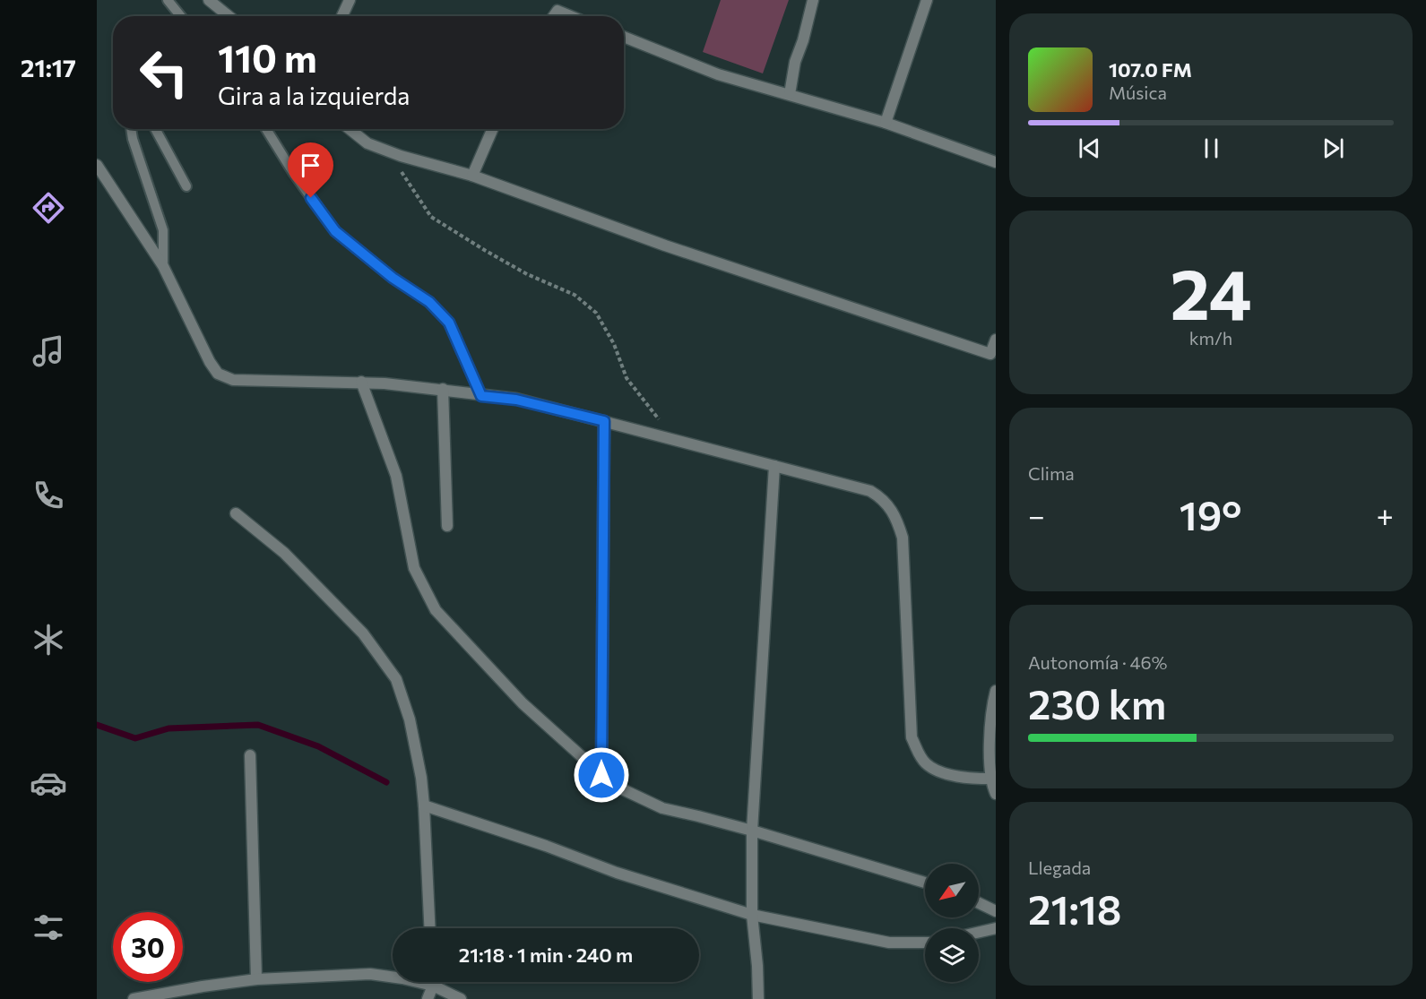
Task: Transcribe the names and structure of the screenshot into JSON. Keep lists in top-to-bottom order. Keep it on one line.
{"north":"bottom left","page":{"tabs":"21:17","turn":["110 m","Gira a la izquierda"],"song":["107.0 FM","Música"],"tile":[["24","km/h"],"Clima",["Autonomía · 46%","230 km"],["Llegada","21:18"]],"heat":["−","19°","+"],"limit":"30","trip":"21:18 · 1 min · 240 m"}}
